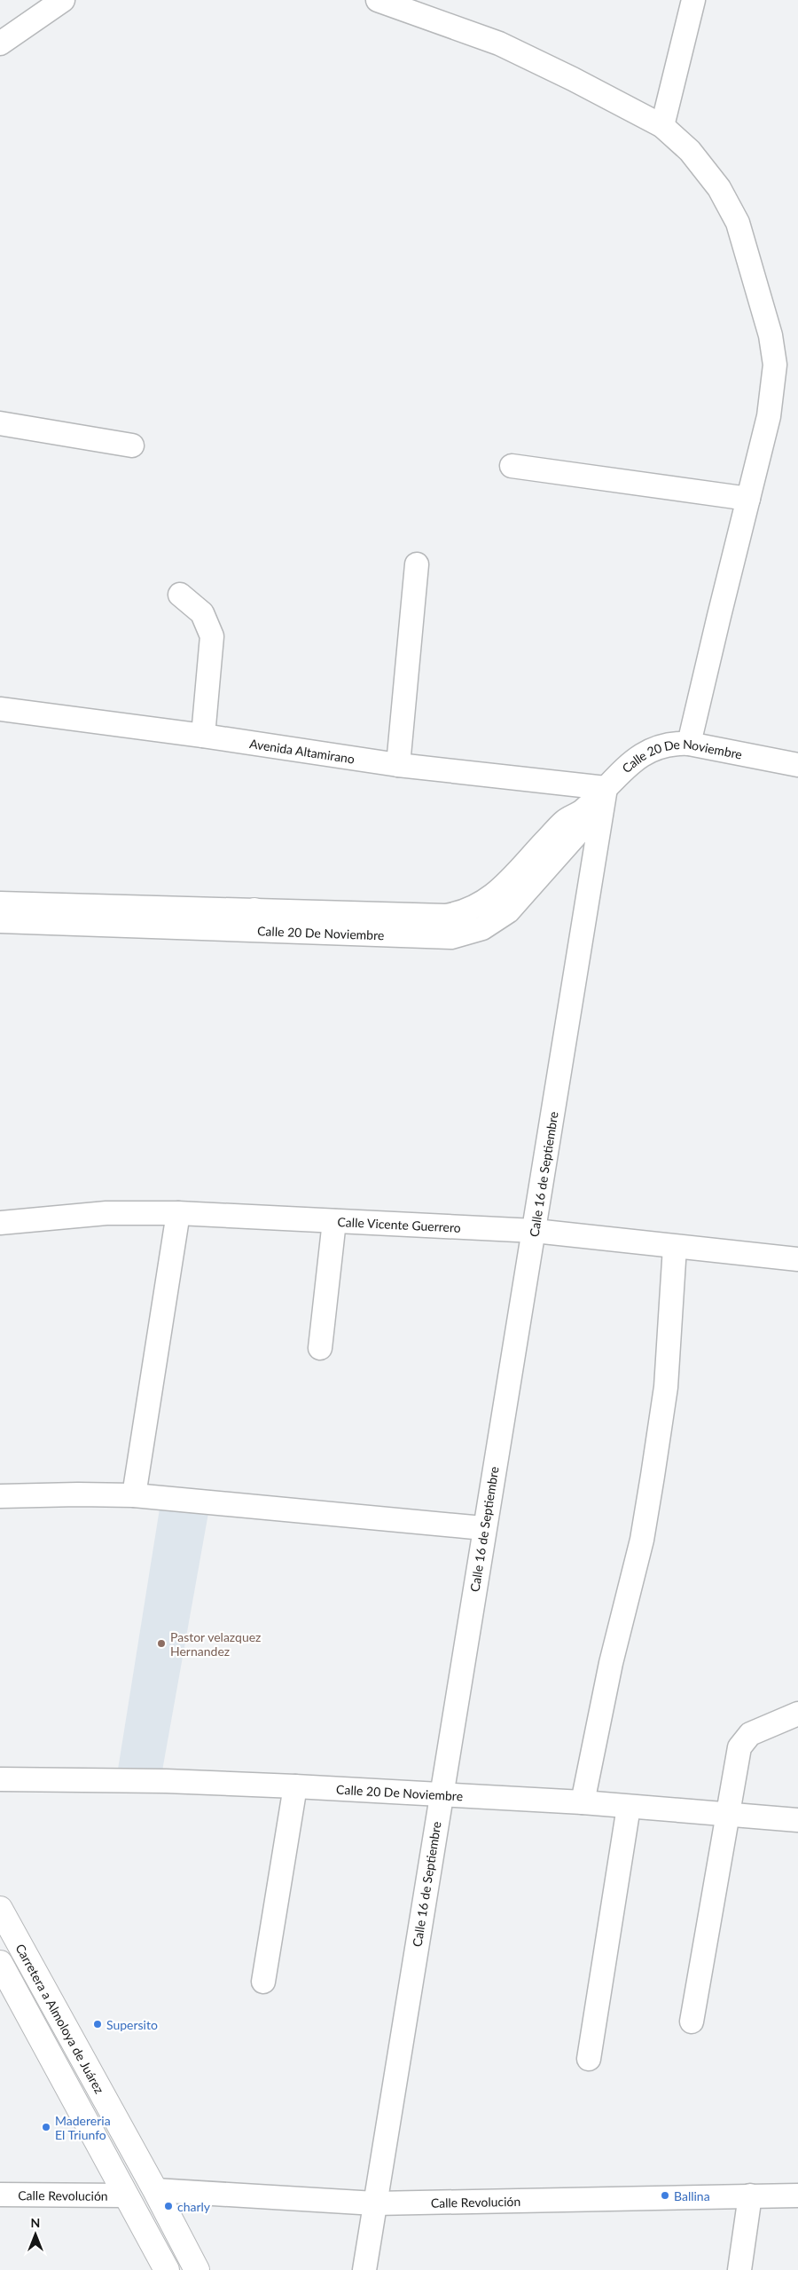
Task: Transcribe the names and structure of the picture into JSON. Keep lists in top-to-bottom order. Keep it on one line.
{"streets":{"main road":["Carretera a Almoloya de Juárez"],"street":["Avenida Altamirano","Calle 20 De Noviembre","Calle 16 de Septiembre","Calle Vicente Guerrero","Calle Revolución"]},"crossings":[["Avenida Altamirano","Calle 20 De Noviembre"],["Avenida Altamirano","Calle 16 de Septiembre"],["Calle 20 De Noviembre","Calle 16 de Septiembre"],["Calle 16 de Septiembre","Calle Vicente Guerrero"],["Calle 16 de Septiembre","Calle Revolución"],["Carretera a Almoloya de Juárez","Calle Revolución"]],"places":["Pastor velazquez Hernandez","Supersito","Madereria El Triunfo","Ballina","charly"],"north":"top"}
